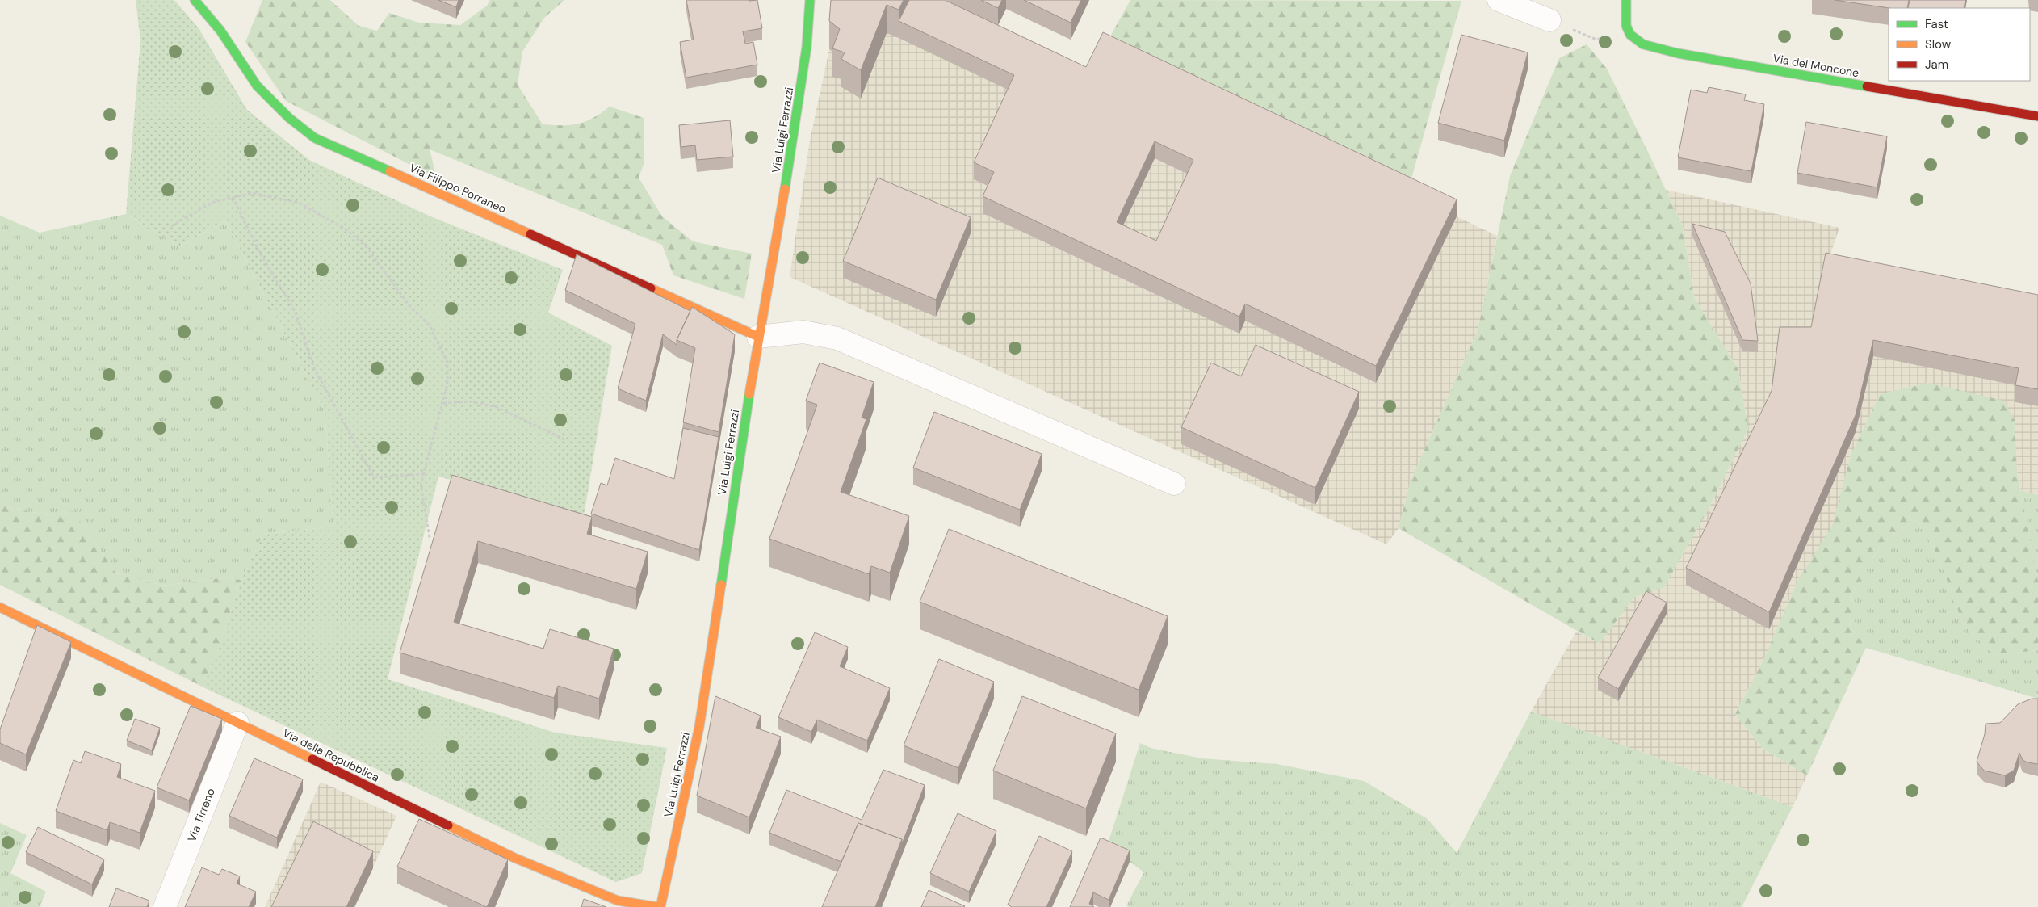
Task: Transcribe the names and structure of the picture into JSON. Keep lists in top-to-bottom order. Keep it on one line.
{"streets":{"street":["Via del Moncone","Via Luigi Ferrazzi","Via Filippo Porraneo","Via della Repubblica","Via Tirreno"]},"crossings":[["Via Luigi Ferrazzi","Via Filippo Porraneo"],["Via Luigi Ferrazzi","Via della Repubblica"],["Via della Repubblica","Via Tirreno"]],"legend":["Fast","Slow","Jam"]}
